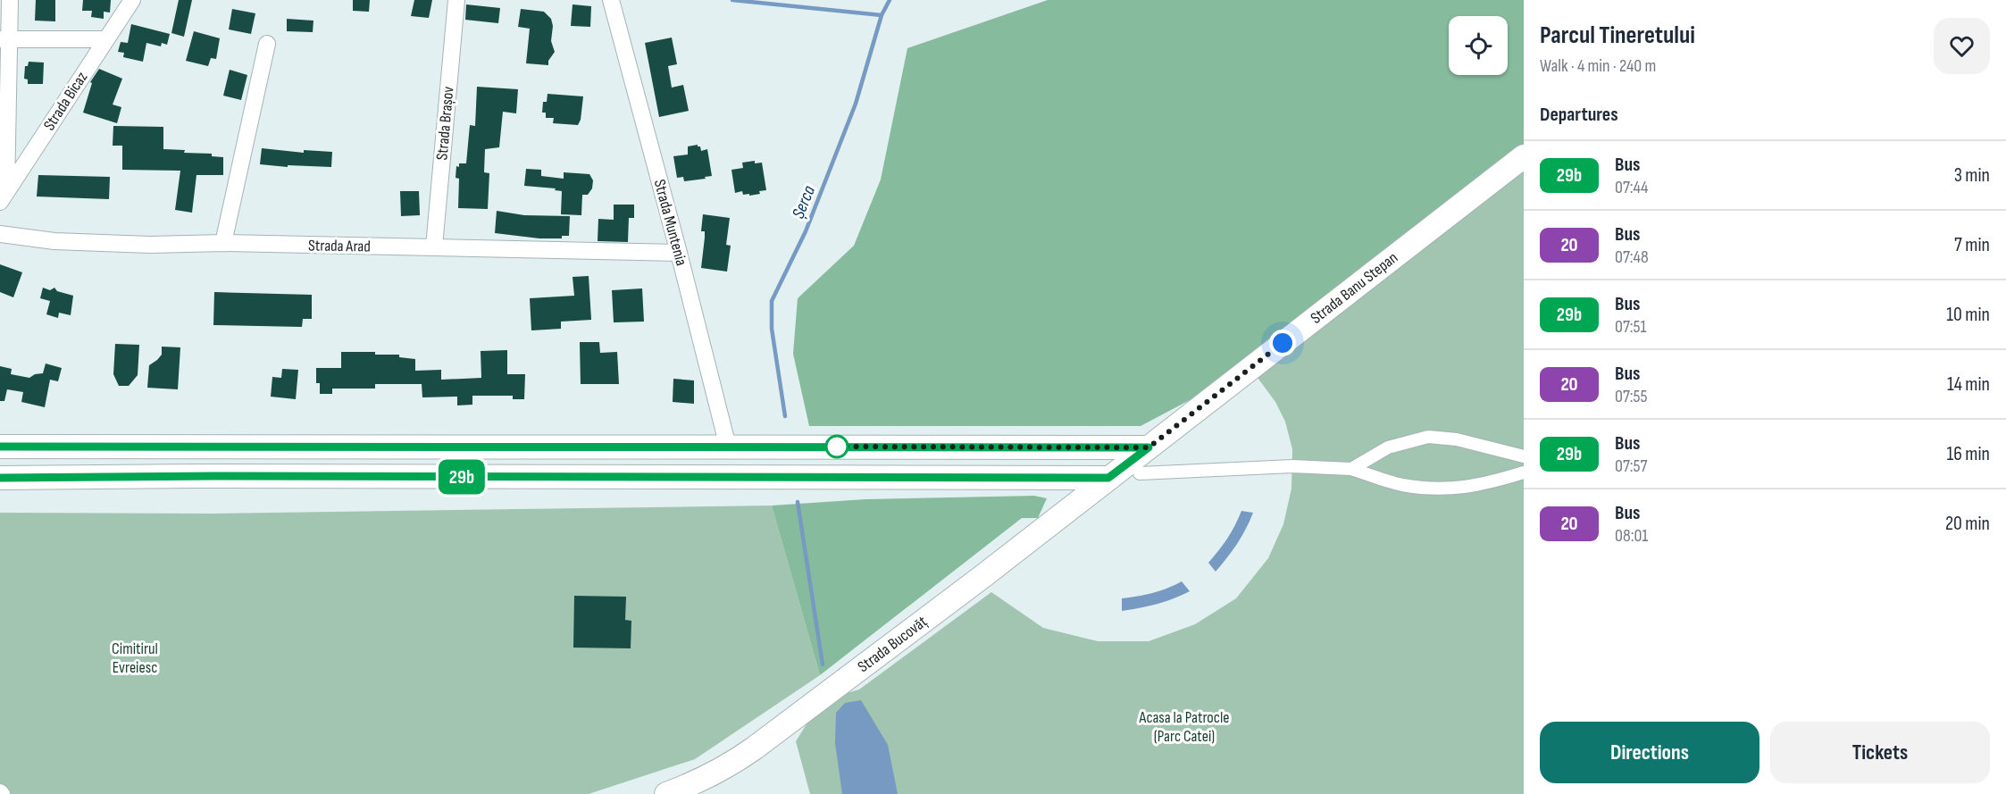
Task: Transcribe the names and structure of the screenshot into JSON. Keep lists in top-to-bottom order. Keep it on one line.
{"streets":{"main road":["Strada Banu Stepan","Strada Bucovăț"],"street":["Strada Bicaz","Strada Brașov","Strada Muntenia","Strada Arad"]},"crossings":[["Strada Brașov","Strada Arad"],["Strada Muntenia","Strada Arad"],["Strada Banu Stepan","Strada Bucovăț"]],"water":["Șerca"],"parks":["Cimitirul Evreiesc","Acasa la Patrocle (Parc Catei)"],"lines":["bus line 29b"],"page":{"on_map":"29b","heading":[["Parcul Tineretului","Walk · 4 min · 240 m"],"Departures"],"list":[{"mark":"29b","name":"Bus","note":"07:44","value":"3 min"},{"mark":"20","name":"Bus","note":"07:48","value":"7 min"},{"mark":"29b","name":"Bus","note":"07:51","value":"10 min"},{"mark":"20","name":"Bus","note":"07:55","value":"14 min"},{"mark":"29b","name":"Bus","note":"07:57","value":"16 min"},{"mark":"20","name":"Bus","note":"08:01","value":"20 min"}],"buttons":["Directions","Tickets"]}}
